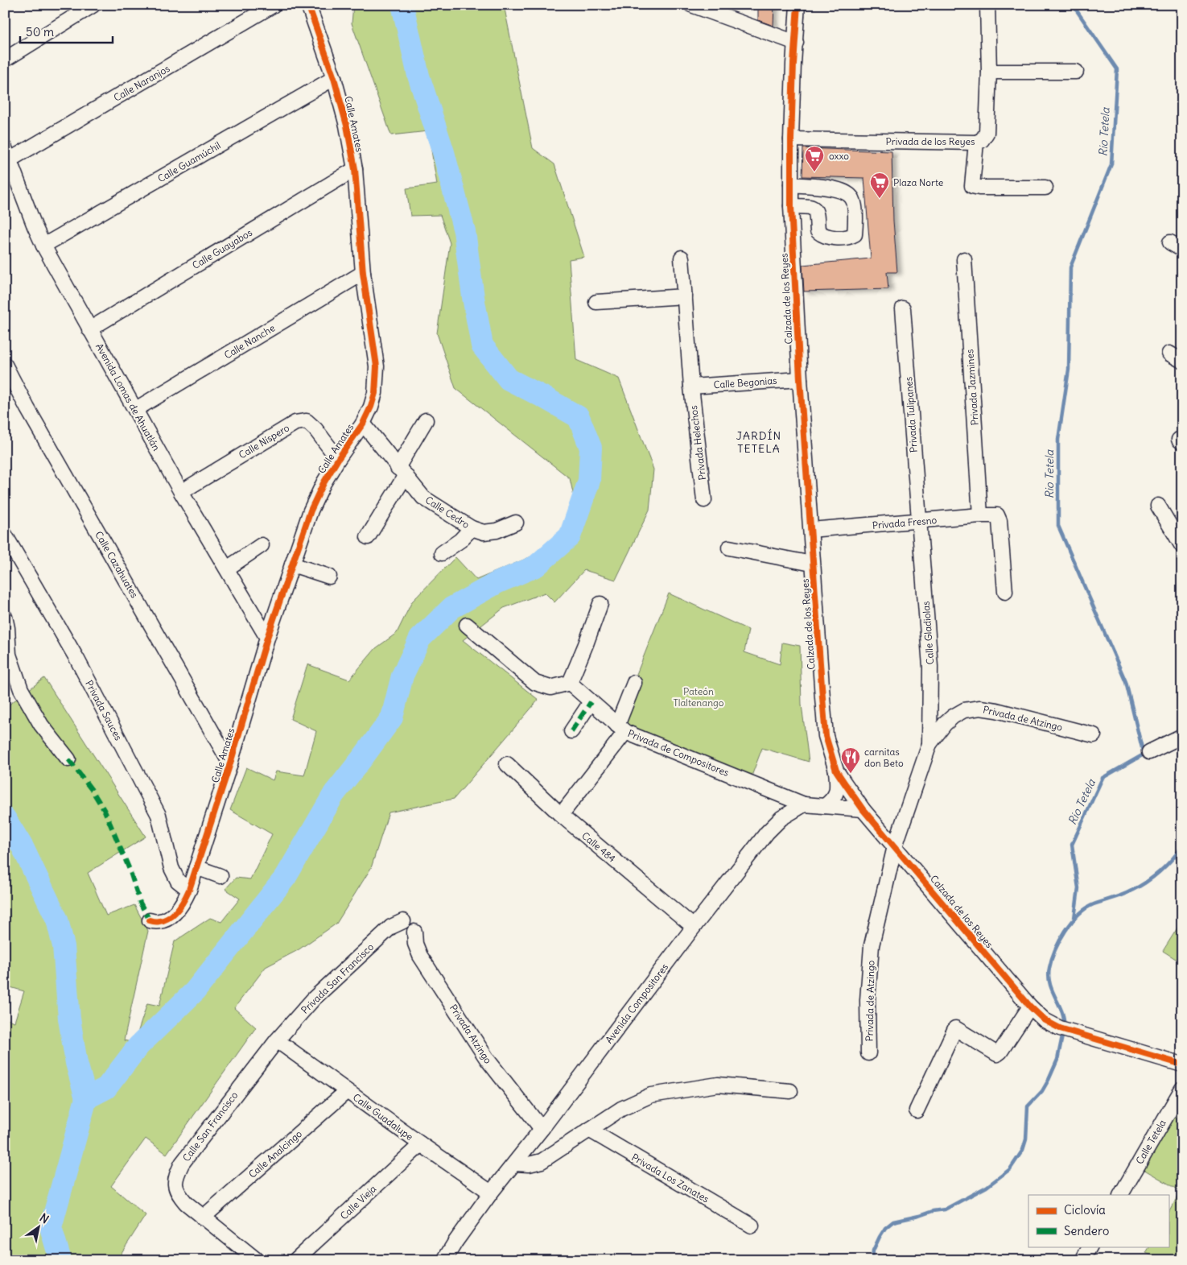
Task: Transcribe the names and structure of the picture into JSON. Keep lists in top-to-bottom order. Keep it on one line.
{"streets":{"street":["Calle Naranjos","Calle Amates","Privada de los Reyes","Calle Guamúchil","Calle Guayabos","Calzada de los Reyes","Calle Nanche","Calle Begonias","Privada Jazmines","Avenida Lomas de Ahuatlán","Privada Tulipanes","Calle Níspero","Privada Helechos","Calle Cedro","Privada Fresno","Calle Cazahuates","Calle Gladiolas","Privada Sauces","Privada de Atzingo","Privada de Compositores","Calle 484","Privada San Francisco","Avenida Compositores","Privada Atzingo","Calle Guadalupe","Calle San Francisco","Calle Tetela","Calle Analcingo","Privada Los Zanates","Calle Vieja"]},"crossings":[["Calle Naranjos","Avenida Lomas de Ahuatlán"],["Calle Amates","Calle Guamúchil"],["Calle Amates","Calle Guayabos"],["Calle Amates","Calle Nanche"],["Calle Amates","Avenida Lomas de Ahuatlán"],["Calle Amates","Calle Níspero"],["Calle Amates","Calle Cedro"],["Calle Amates","Calle Cazahuates"],["Calle Amates","Privada Sauces"],["Privada de los Reyes","Calzada de los Reyes"],["Calle Guamúchil","Avenida Lomas de Ahuatlán"],["Calle Guayabos","Avenida Lomas de Ahuatlán"],["Calzada de los Reyes","Calle Begonias"],["Calzada de los Reyes","Privada Fresno"],["Calzada de los Reyes","Privada de Atzingo"],["Calle Nanche","Avenida Lomas de Ahuatlán"],["Calle Begonias","Privada Helechos"],["Privada Jazmines","Privada Fresno"],["Avenida Lomas de Ahuatlán","Calle Níspero"],["Privada Tulipanes","Privada Fresno"],["Privada Tulipanes","Calle Gladiolas"],["Privada Fresno","Calle Gladiolas"],["Calle Gladiolas","Privada de Atzingo"],["Privada de Compositores","Avenida Compositores"],["Calle 484","Avenida Compositores"],["Privada San Francisco","Calle Guadalupe"],["Privada San Francisco","Calle San Francisco"],["Avenida Compositores","Privada Atzingo"],["Avenida Compositores","Calle Guadalupe"],["Calle Guadalupe","Calle San Francisco"],["Calle Guadalupe","Calle Analcingo"],["Calle Guadalupe","Calle Vieja"],["Calle San Francisco","Calle Analcingo"]],"districts":["JARDÍN TETELA"],"water":["Rio Tetela"],"parks":["Pateón Tlaltenango"],"places":{"supermarket":["oxxo","Plaza Norte"],"restaurant":["carnitas don Beto"]},"legend":["Ciclovía","Sendero"],"scale_bar":"50 m","north":"top right"}
